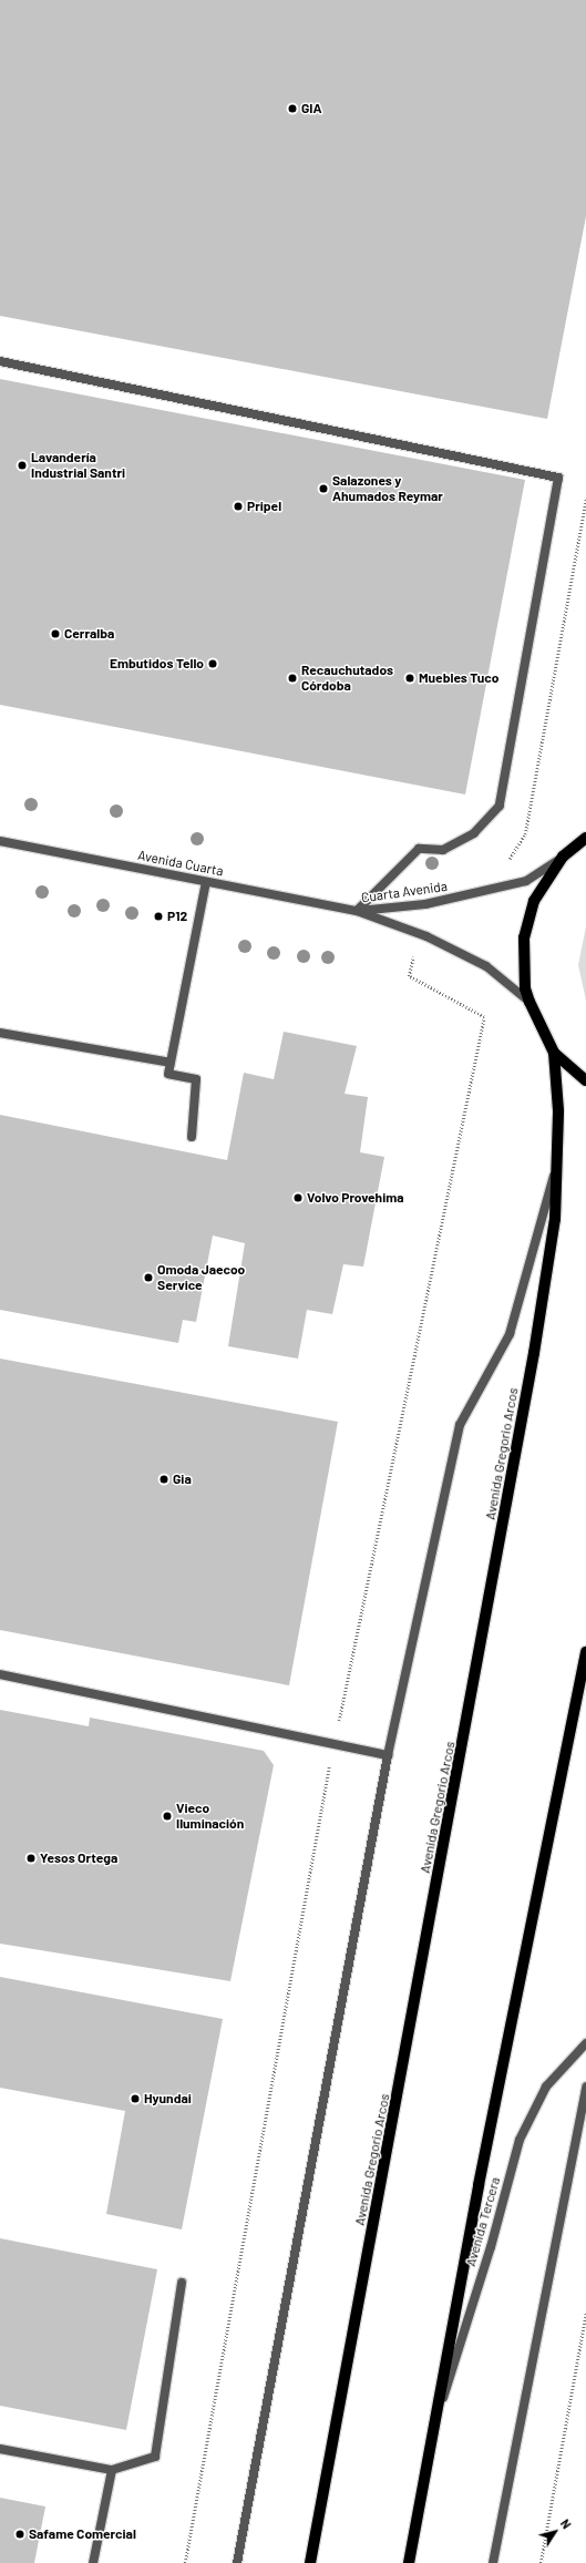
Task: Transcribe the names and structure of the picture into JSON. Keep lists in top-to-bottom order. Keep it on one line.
{"streets":{"main road":["Avenida Gregorio Arcos"],"street":["Avenida Cuarta","Cuarta Avenida","Avenida Tercera"]},"crossings":[["Avenida Cuarta","Cuarta Avenida"]],"places":["GIA","Lavandería Industrial Santri","Salazones y Ahumados Reymar","Pripel","Cerralba","Embutidos Tello","Recauchutados Córdoba","Muebles Tuco","P12","Volvo Provehima","Omoda Jaecoo Service","Gia","Vieco Iluminación","Yesos Ortega","Hyundai","Safame Comercial"],"north":"top right"}
